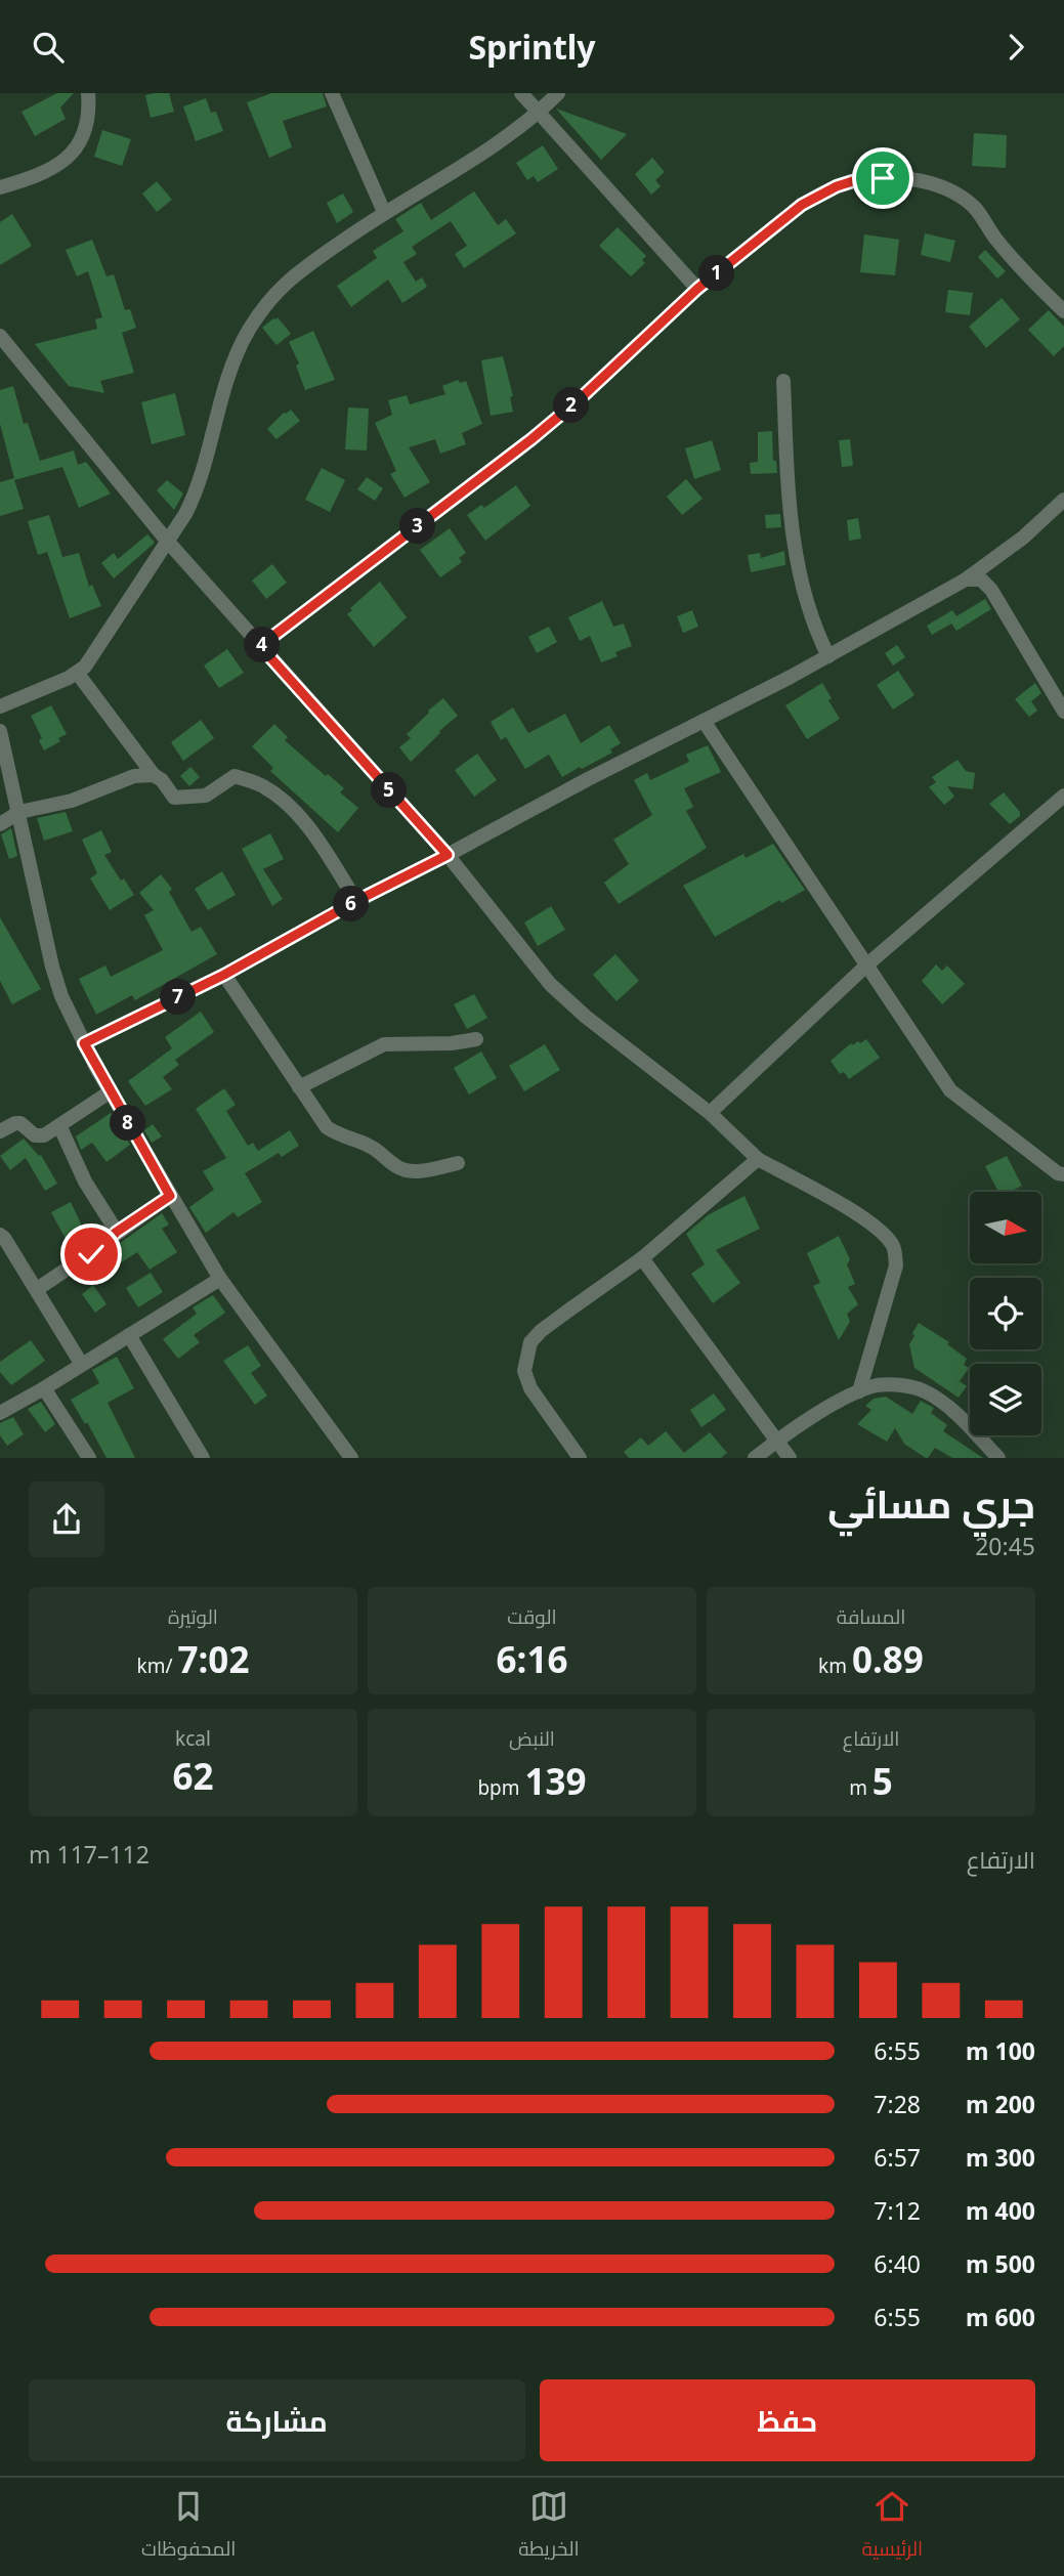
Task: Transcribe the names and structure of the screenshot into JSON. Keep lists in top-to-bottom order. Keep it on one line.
{"north":"right","page":{"header":"Sprintly","pins":["1","2","3","4","5","6","7","8"],"heading":["جري مسائي","20:45"],"stats":[["المسافة","0.89 km"],["الوقت","6:16"],["الوتيرة","7:02 /km"],["الارتفاع","5 m"],["النبض","139 bpm"],["kcal","62"]],"chart":["الارتفاع","112–117 m"],"list":[{"name":"100 m","note":"6:55"},{"name":"200 m","note":"7:28"},{"name":"300 m","note":"6:57"},{"name":"400 m","note":"7:12"},{"name":"500 m","note":"6:40"},{"name":"600 m","note":"6:55"}],"buttons":["حفظ","مشاركة"],"tabs":["الرئيسية","الخريطة","المحفوظات"]}}
